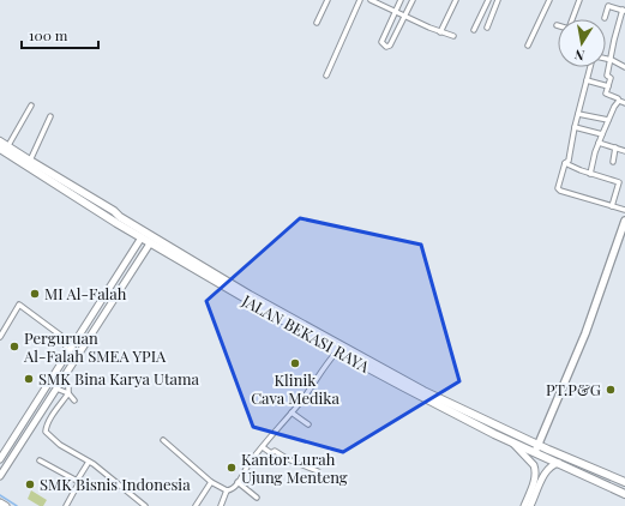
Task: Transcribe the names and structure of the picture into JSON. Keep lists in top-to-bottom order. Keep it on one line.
{"streets":{"highway":["JALAN BEKASI RAYA"]},"places":["MI Al-Falah","Perguruan Al-Falah SMEA YPIA","Klinik Cava Medika","SMK Bina Karya Utama","PT.P&G","Kantor Lurah Ujung Menteng","SMK Bisnis Indonesia"],"scale_bar":"100 m","north":"bottom"}
